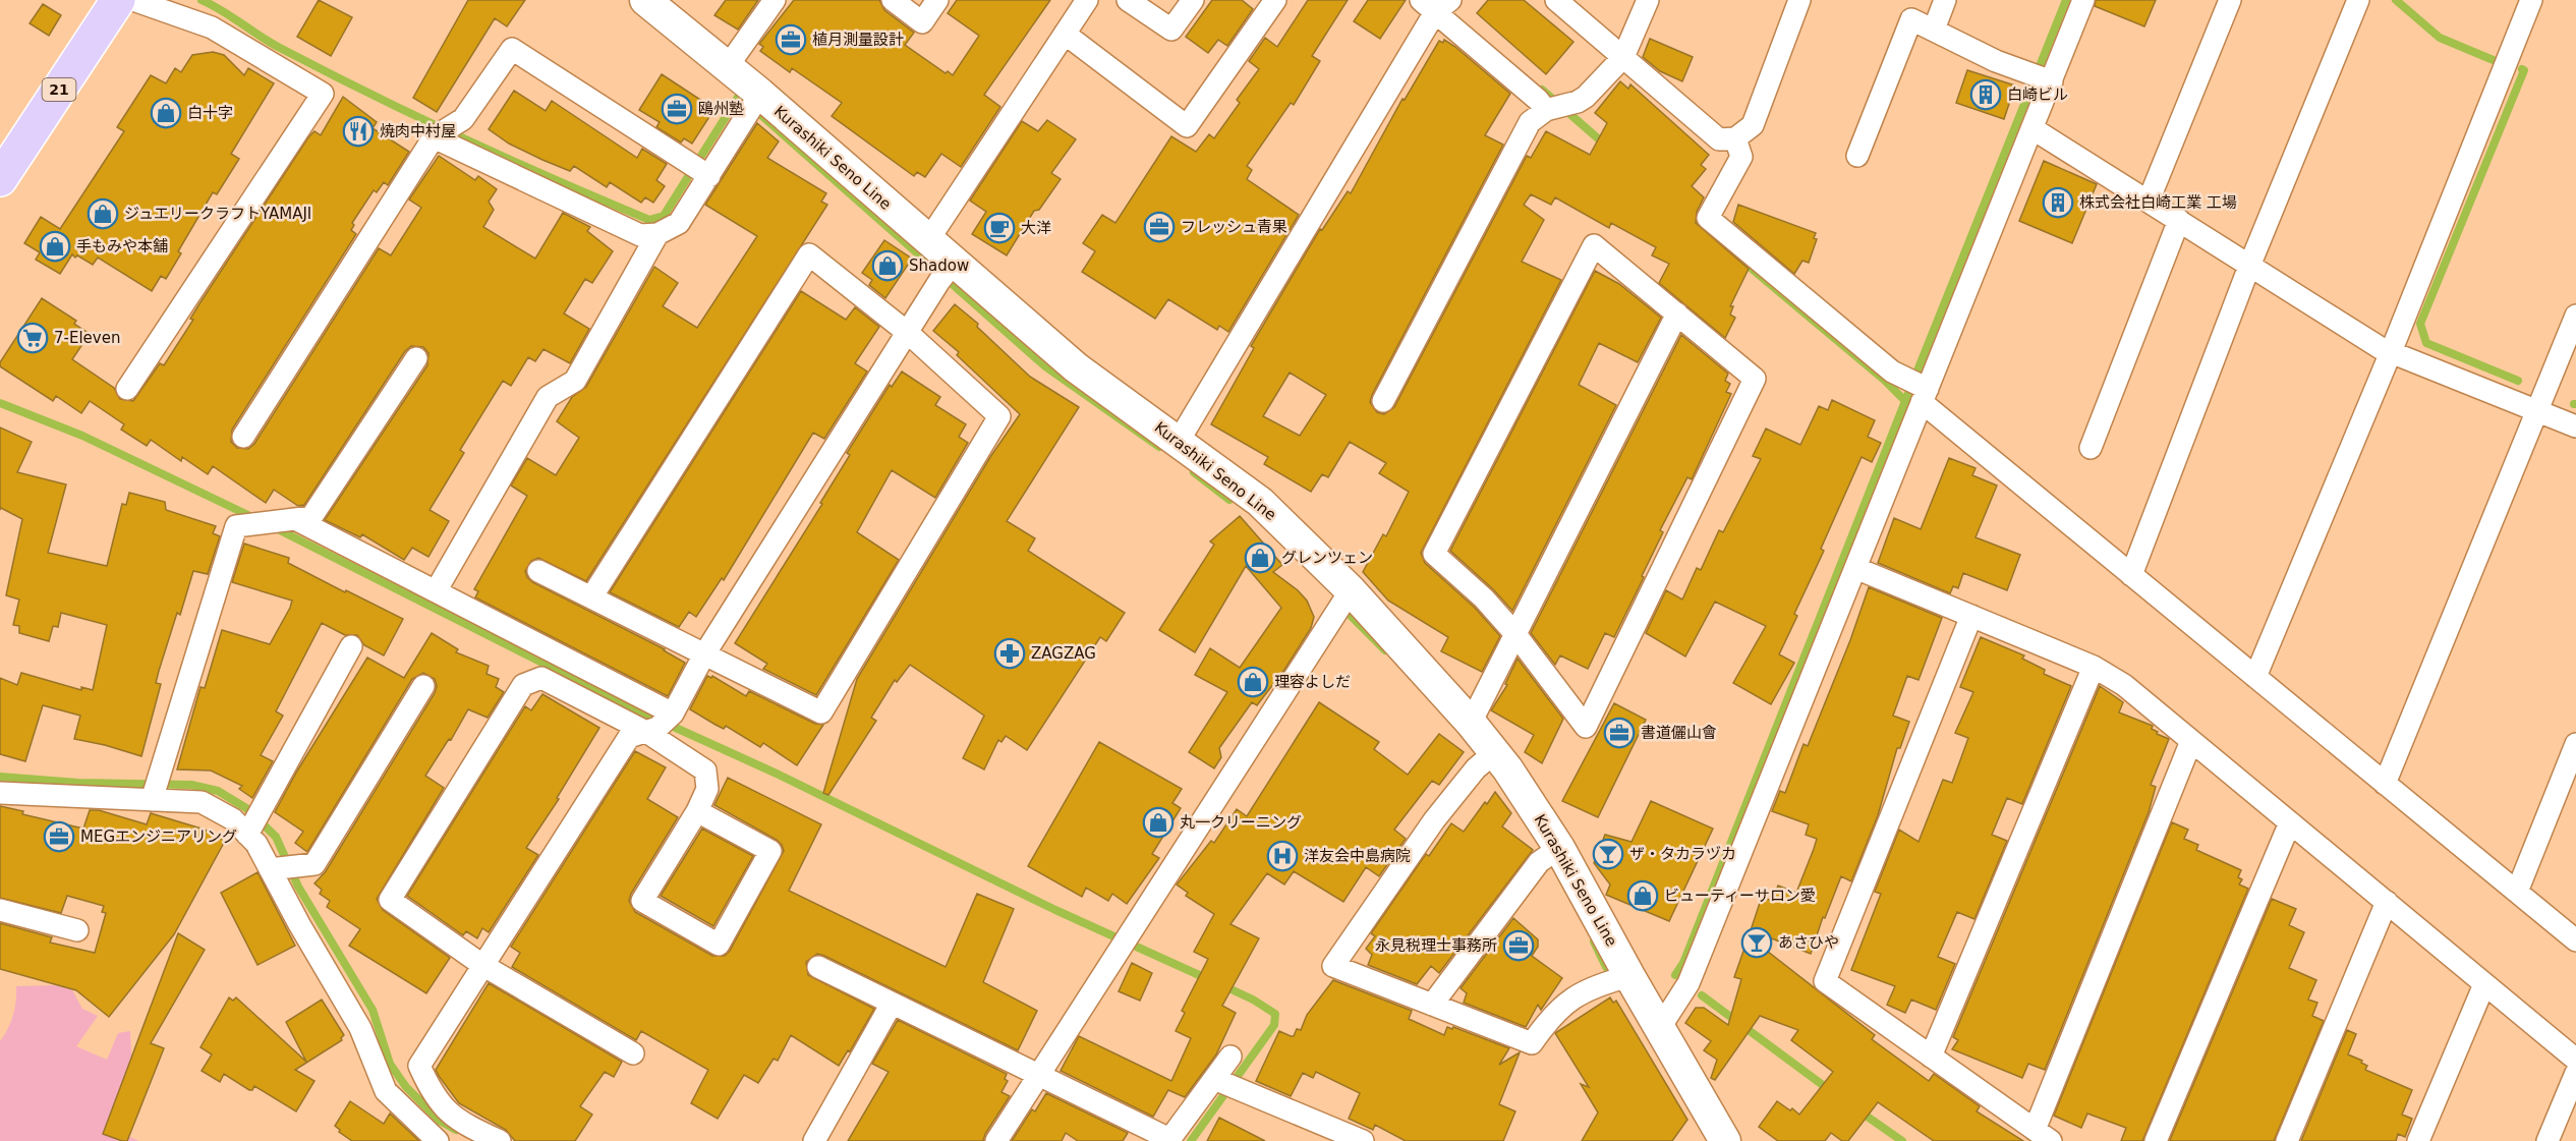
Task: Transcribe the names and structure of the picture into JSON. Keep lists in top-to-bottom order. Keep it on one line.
{"streets":{"main road":["21","Kurashiki Seno Line"]},"places":{"office":["植月測量設計","鴎州塾","フレッシュ青果","書道儷山會","MEGエンジニアリング","永見税理士事務所"],"building":["白崎ビル","株式会社白崎工業 工場"],"shop":["白十字","ジュエリークラフトYAMAJI","手もみや本舗","Shadow","グレンツェン","理容よしだ","丸一クリーニング","ビューティーサロン愛"],"restaurant":["焼肉中村屋"],"cafe":["大洋"],"supermarket":["7-Eleven"],"pharmacy":["ZAGZAG"],"bar":["ザ・タカラヅカ","あさひや"],"hospital":["洋友会中島病院"]}}
